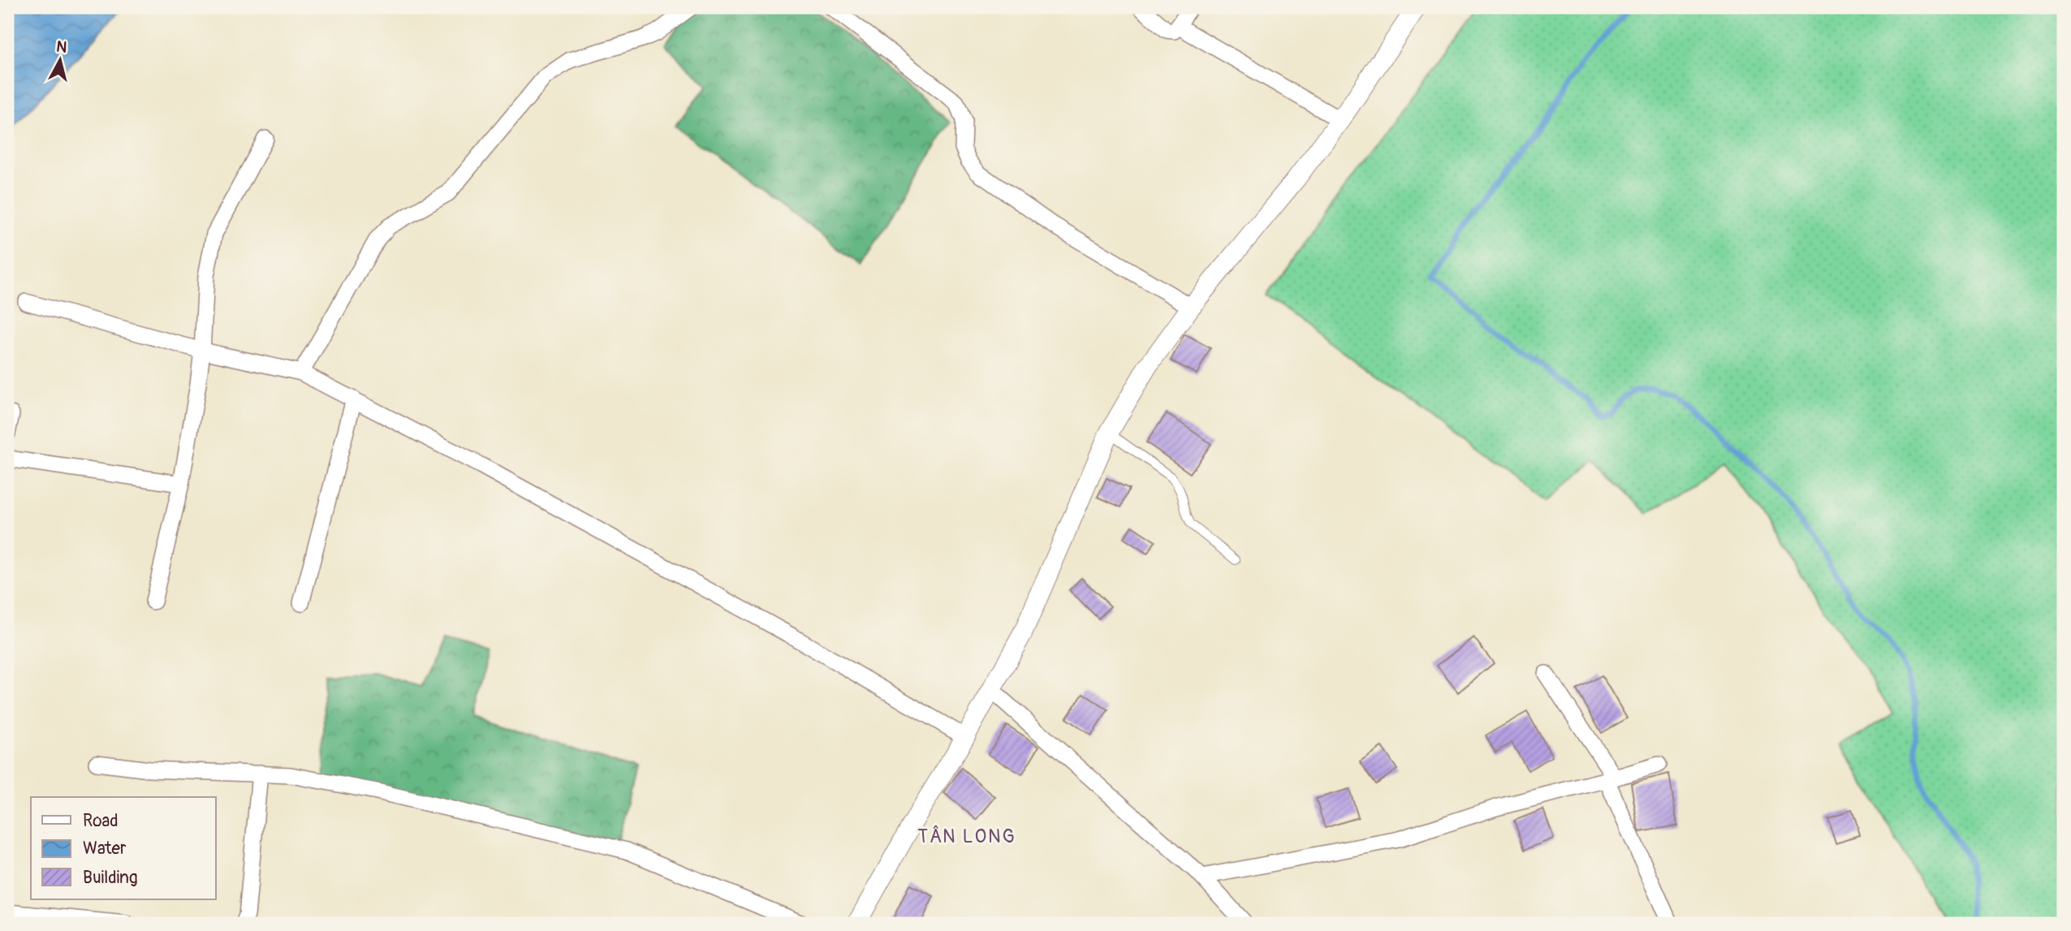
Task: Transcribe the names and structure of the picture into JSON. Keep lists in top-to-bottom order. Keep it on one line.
{"districts":["TÂN LONG"],"legend":["Road","Water","Building"],"north":"top"}
